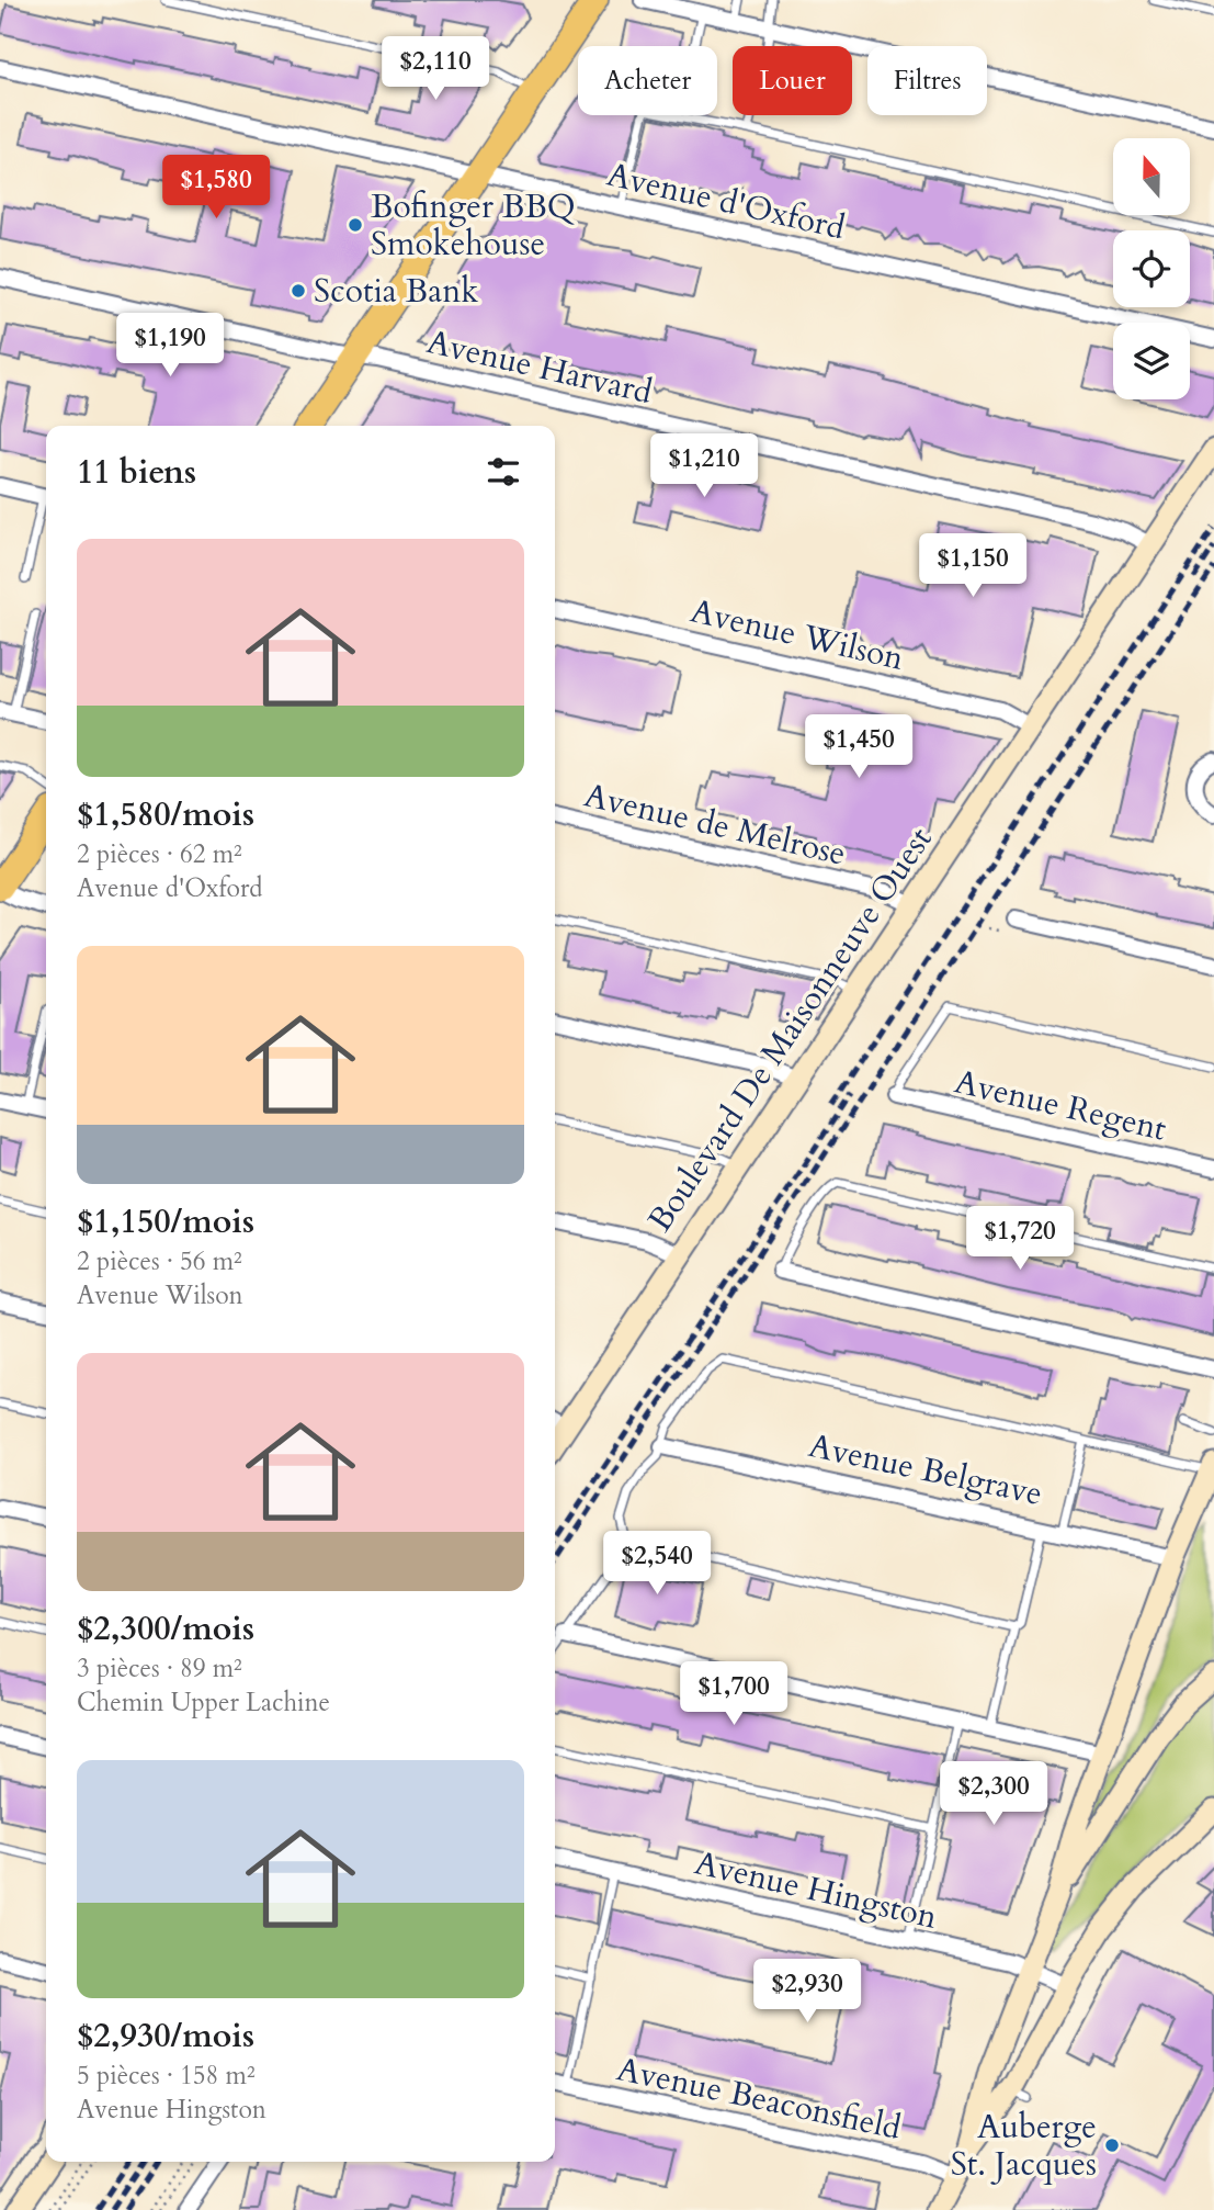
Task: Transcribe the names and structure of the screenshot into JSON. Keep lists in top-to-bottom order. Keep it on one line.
{"streets":{"main road":["Boulevard De Maisonneuve Ouest"],"street":["Avenue d'Oxford","Avenue Harvard","Avenue Wilson","Avenue de Melrose","Avenue Regent","Avenue Belgrave","Avenue Hingston","Avenue Beaconsfield"]},"crossings":[["Avenue Harvard","Boulevard De Maisonneuve Ouest"],["Avenue Wilson","Boulevard De Maisonneuve Ouest"],["Avenue de Melrose","Boulevard De Maisonneuve Ouest"]],"places":["Bofinger BBQ Smokehouse","Scotia Bank","Auberge St. Jacques"],"north":"top","page":{"price":["$2,110","$1,580","$1,190","$1,210","$1,150","$1,450","$1,720","$2,540","$1,700","$2,300","$2,930"],"chip":["Acheter","Louer","Filtres"],"heading":"11 biens","list":[{"name":"$1,580/mois","note":"2 pièces · 62 m² · Avenue d'Oxford"},{"name":"$1,150/mois","note":"2 pièces · 56 m² · Avenue Wilson"},{"name":"$2,300/mois","note":"3 pièces · 89 m² · Chemin Upper Lachine"},{"name":"$2,930/mois","note":"5 pièces · 158 m² · Avenue Hingston"}]}}
